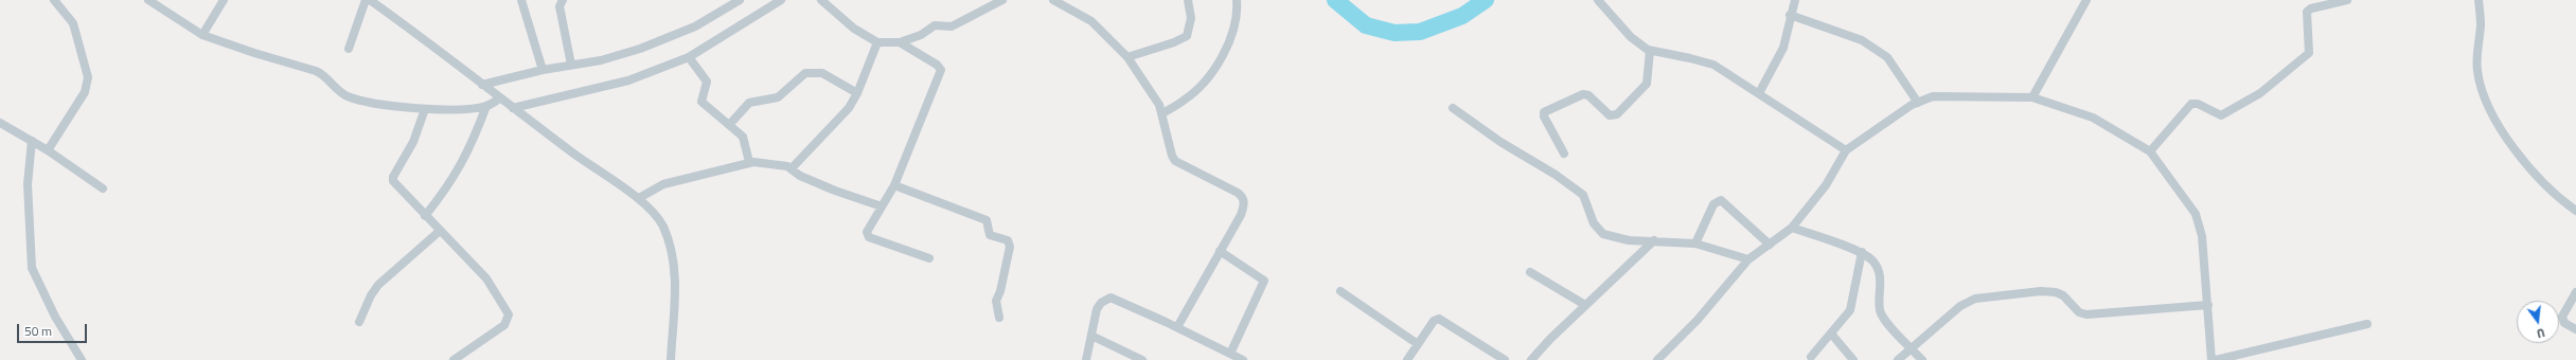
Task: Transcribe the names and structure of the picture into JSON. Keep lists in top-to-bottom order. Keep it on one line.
{"scale_bar":"50 m","north":"bottom"}
